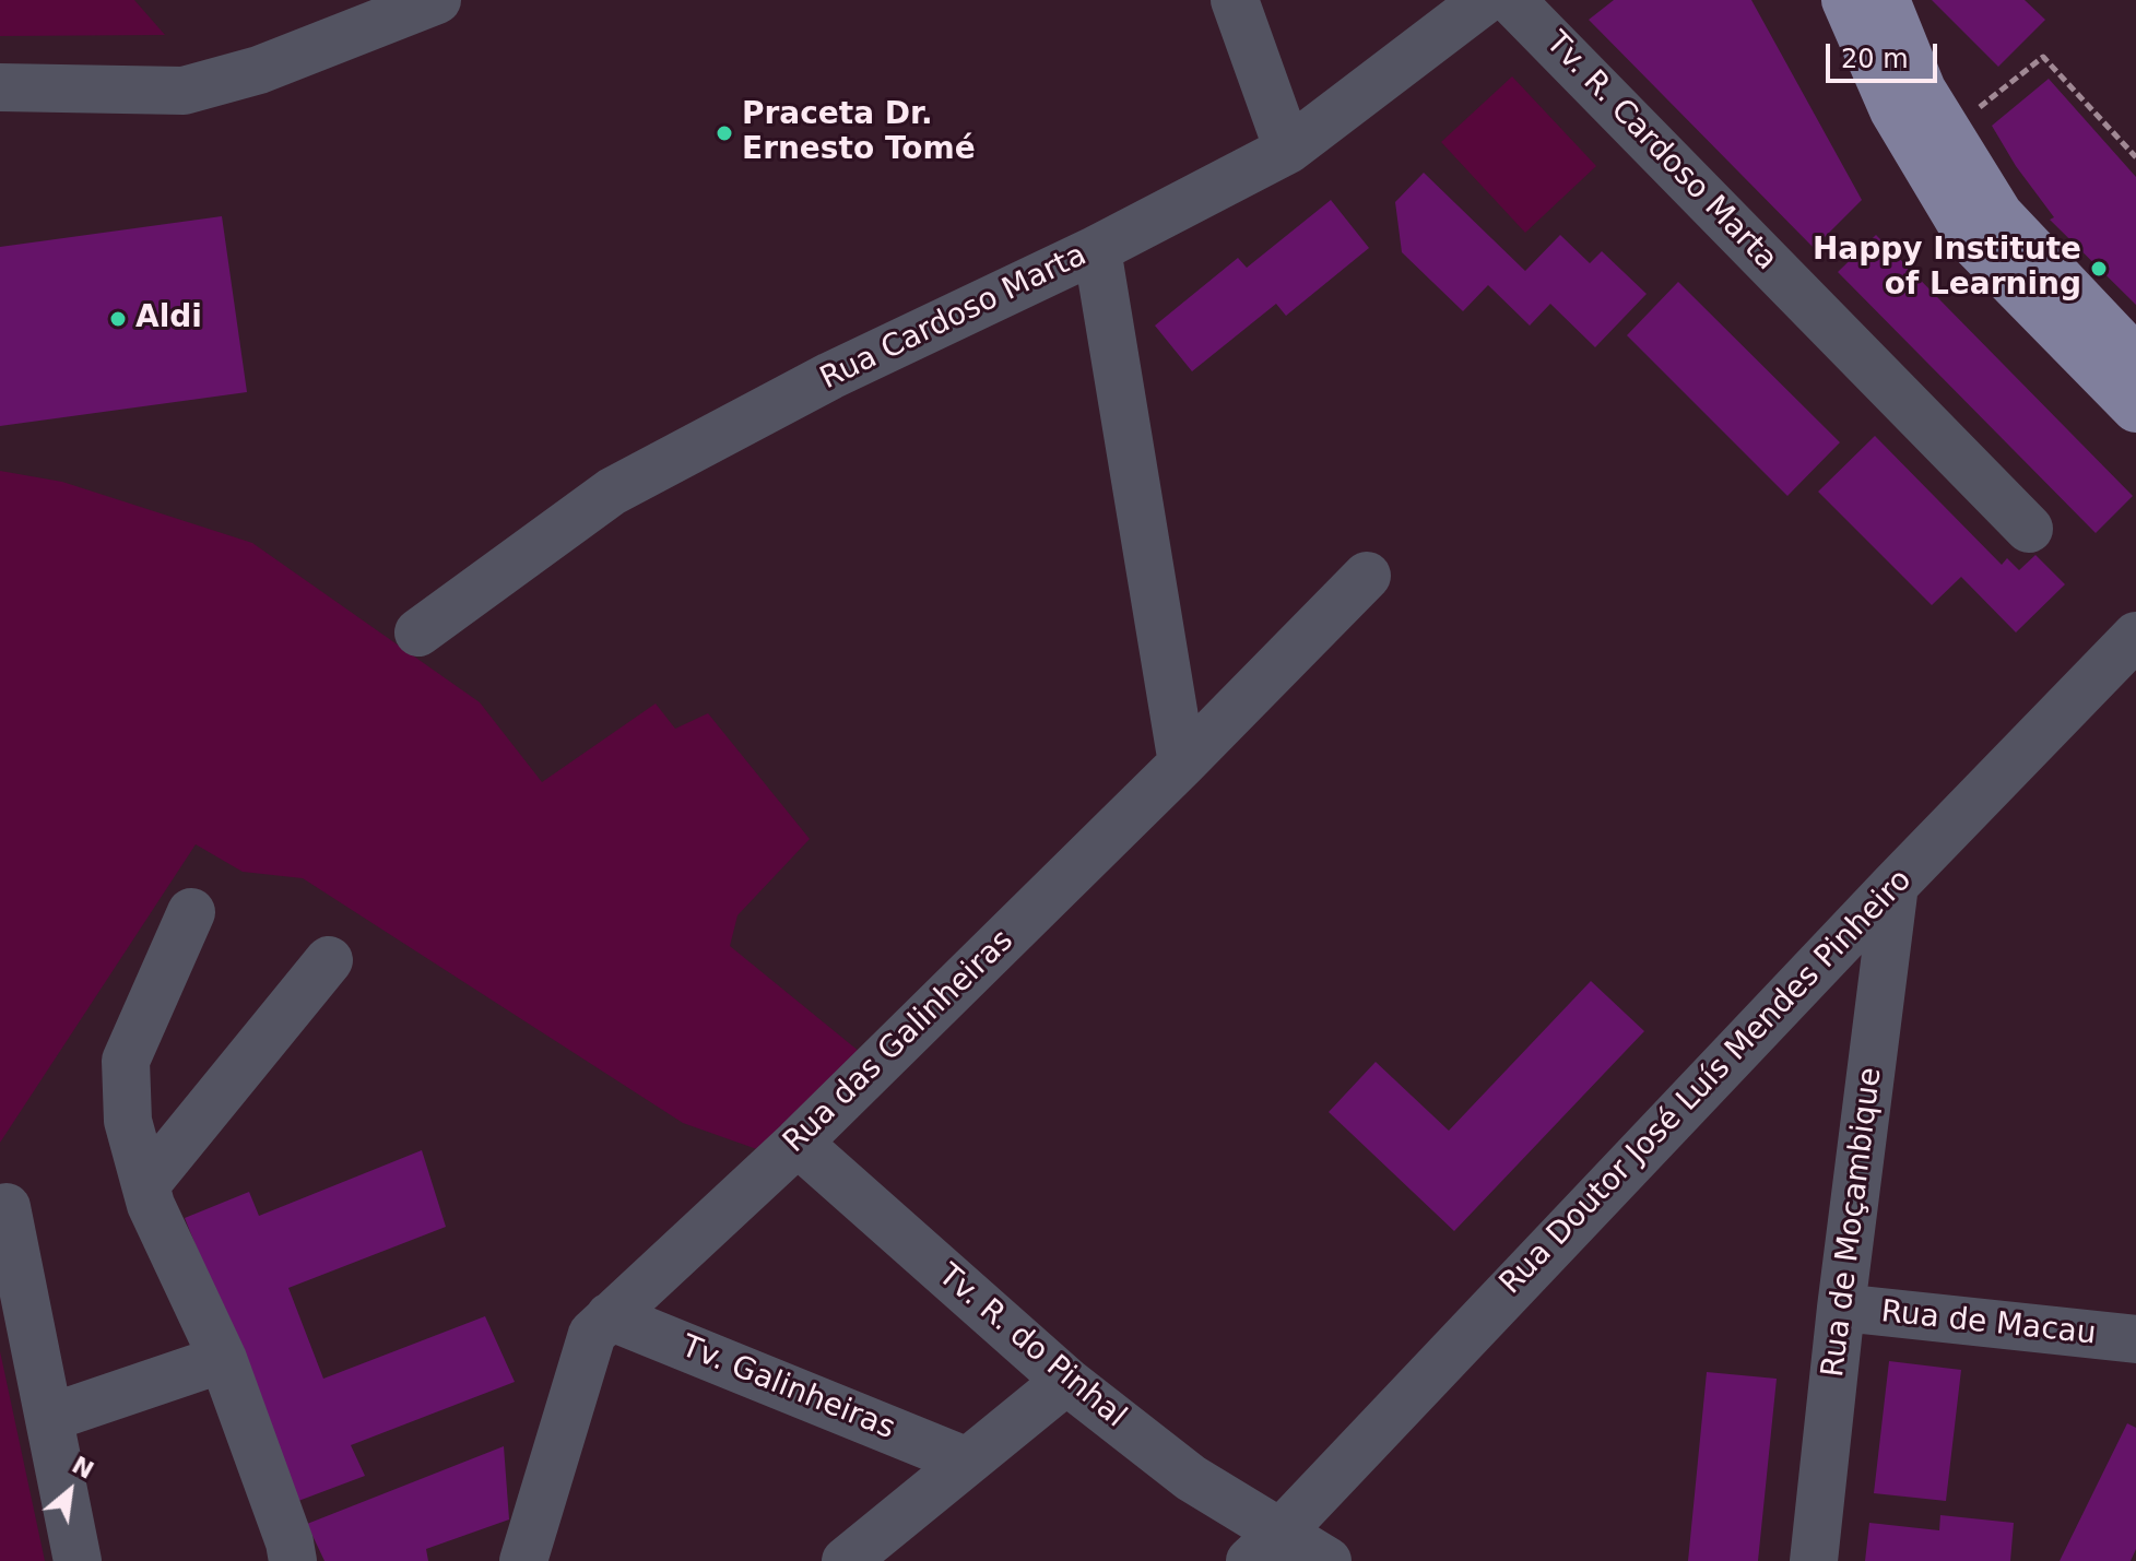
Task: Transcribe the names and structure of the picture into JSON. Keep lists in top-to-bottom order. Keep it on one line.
{"streets":{"street":["Tv. R. Cardoso Marta","Rua Cardoso Marta","Rua das Galinheiras","Rua Doutor José Luís Mendes Pinheiro","Rua de Moçambique","Rua de Macau","Tv. R. do Pinhal","Tv. Galinheiras"]},"crossings":[["Rua das Galinheiras","Tv. R. do Pinhal"],["Rua das Galinheiras","Tv. Galinheiras"],["Rua Doutor José Luís Mendes Pinheiro","Rua de Moçambique"],["Rua Doutor José Luís Mendes Pinheiro","Tv. R. do Pinhal"],["Rua de Moçambique","Rua de Macau"]],"places":["Praceta Dr. Ernesto Tomé","Happy Institute of Learning","Aldi"],"scale_bar":"20 m","north":"top right"}
